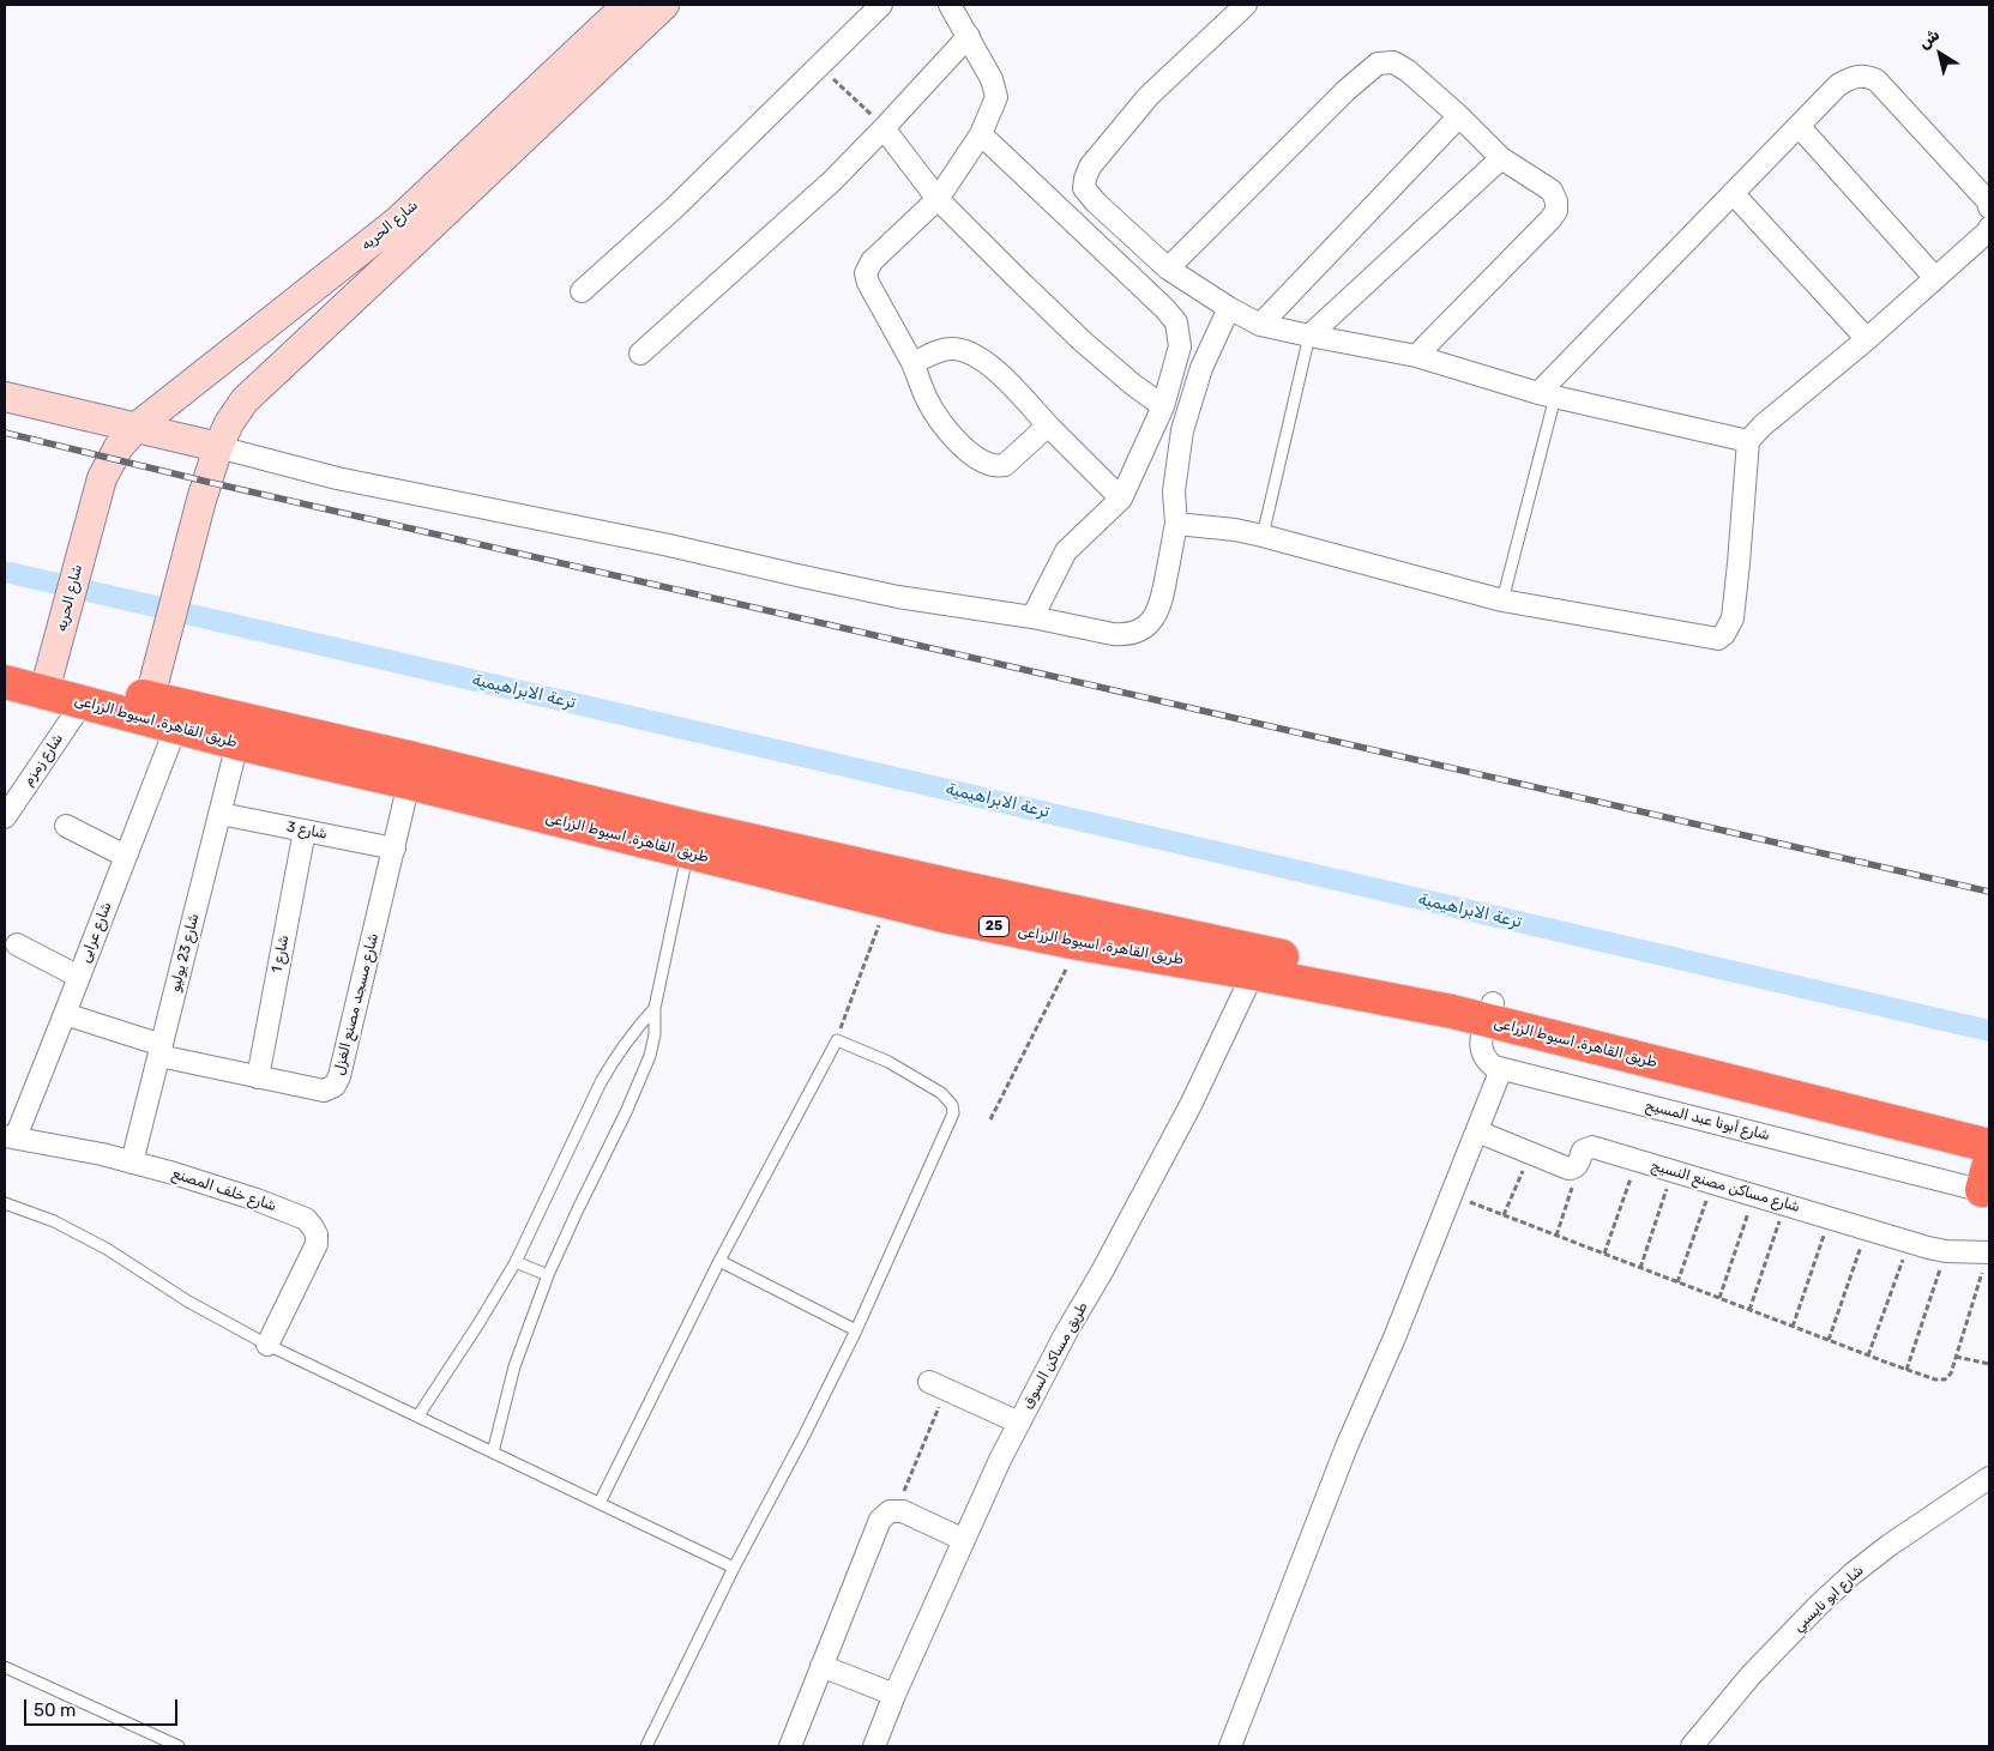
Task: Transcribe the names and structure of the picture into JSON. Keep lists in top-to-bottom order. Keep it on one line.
{"streets":{"highway":["طريق القاهرة, اسيوط الزراعى","25"],"main road":["شارع الحريه"],"street":["شارع زمزم","شارع 3","شارع عرابى","شارع 23 يوليو","شارع 1","شارع مسجد مصنع الغزل","شارع أبونا عبد المسيح","شارع مساكن مصنع النسيج","شارع خلف المصنع","طريق مساكن السوق","شارع ابو نايسبي"]},"crossings":[["شارع الحريه","طريق القاهرة, اسيوط الزراعى"],["طريق القاهرة, اسيوط الزراعى","شارع زمزم"],["طريق القاهرة, اسيوط الزراعى","شارع عرابى"],["طريق القاهرة, اسيوط الزراعى","شارع 23 يوليو"],["طريق القاهرة, اسيوط الزراعى","شارع مسجد مصنع الغزل"],["طريق القاهرة, اسيوط الزراعى","طريق مساكن السوق"],["شارع 3","شارع 23 يوليو"],["شارع 3","شارع 1"],["شارع 3","شارع مسجد مصنع الغزل"],["شارع عرابى","شارع مسجد مصنع الغزل"],["شارع عرابى","شارع خلف المصنع"],["شارع 23 يوليو","شارع مسجد مصنع الغزل"],["شارع 23 يوليو","شارع خلف المصنع"],["شارع 1","شارع مسجد مصنع الغزل"]],"water":["ترعة الابراهيمية"],"scale_bar":"50 m","north":"top left"}
